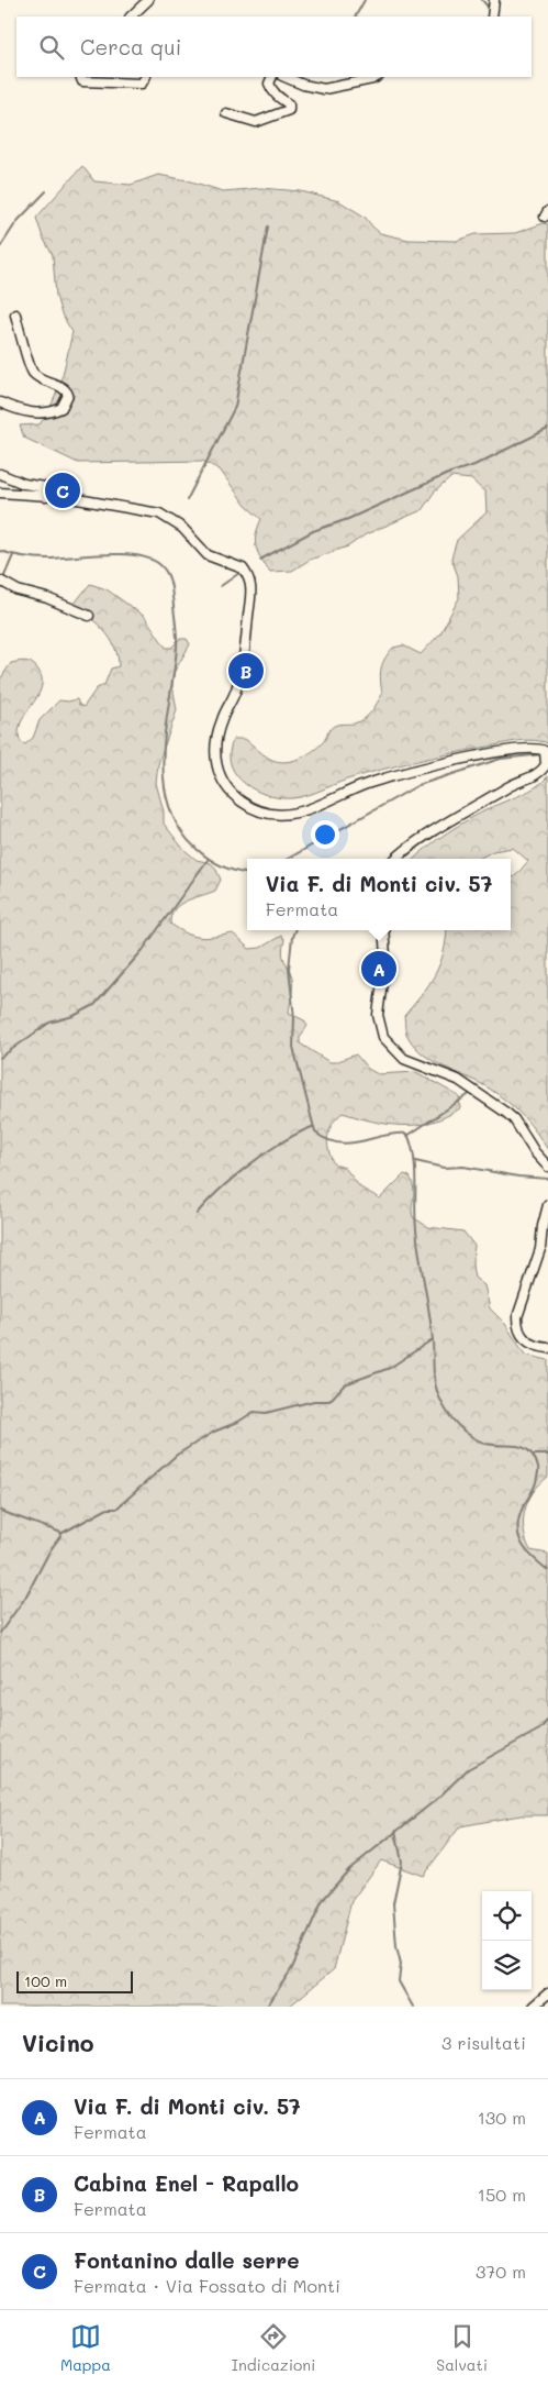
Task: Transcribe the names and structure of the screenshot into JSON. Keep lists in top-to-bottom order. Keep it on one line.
{"scale_bar":"100 m","page":{"search":"Cerca qui","pins":["C","B","A"],"popup":["Via F. di Monti civ. 57","Fermata"],"scale":"100 m","heading":["Vicino","3 risultati"],"list":[{"mark":"A","name":"Via F. di Monti civ. 57","note":"Fermata","value":"130 m"},{"mark":"B","name":"Cabina Enel - Rapallo","note":"Fermata","value":"150 m"},{"mark":"C","name":"Fontanino dalle serre","note":"Fermata · Via Fossato di Monti","value":"370 m"}],"nav":["Mappa","Indicazioni","Salvati"]}}
